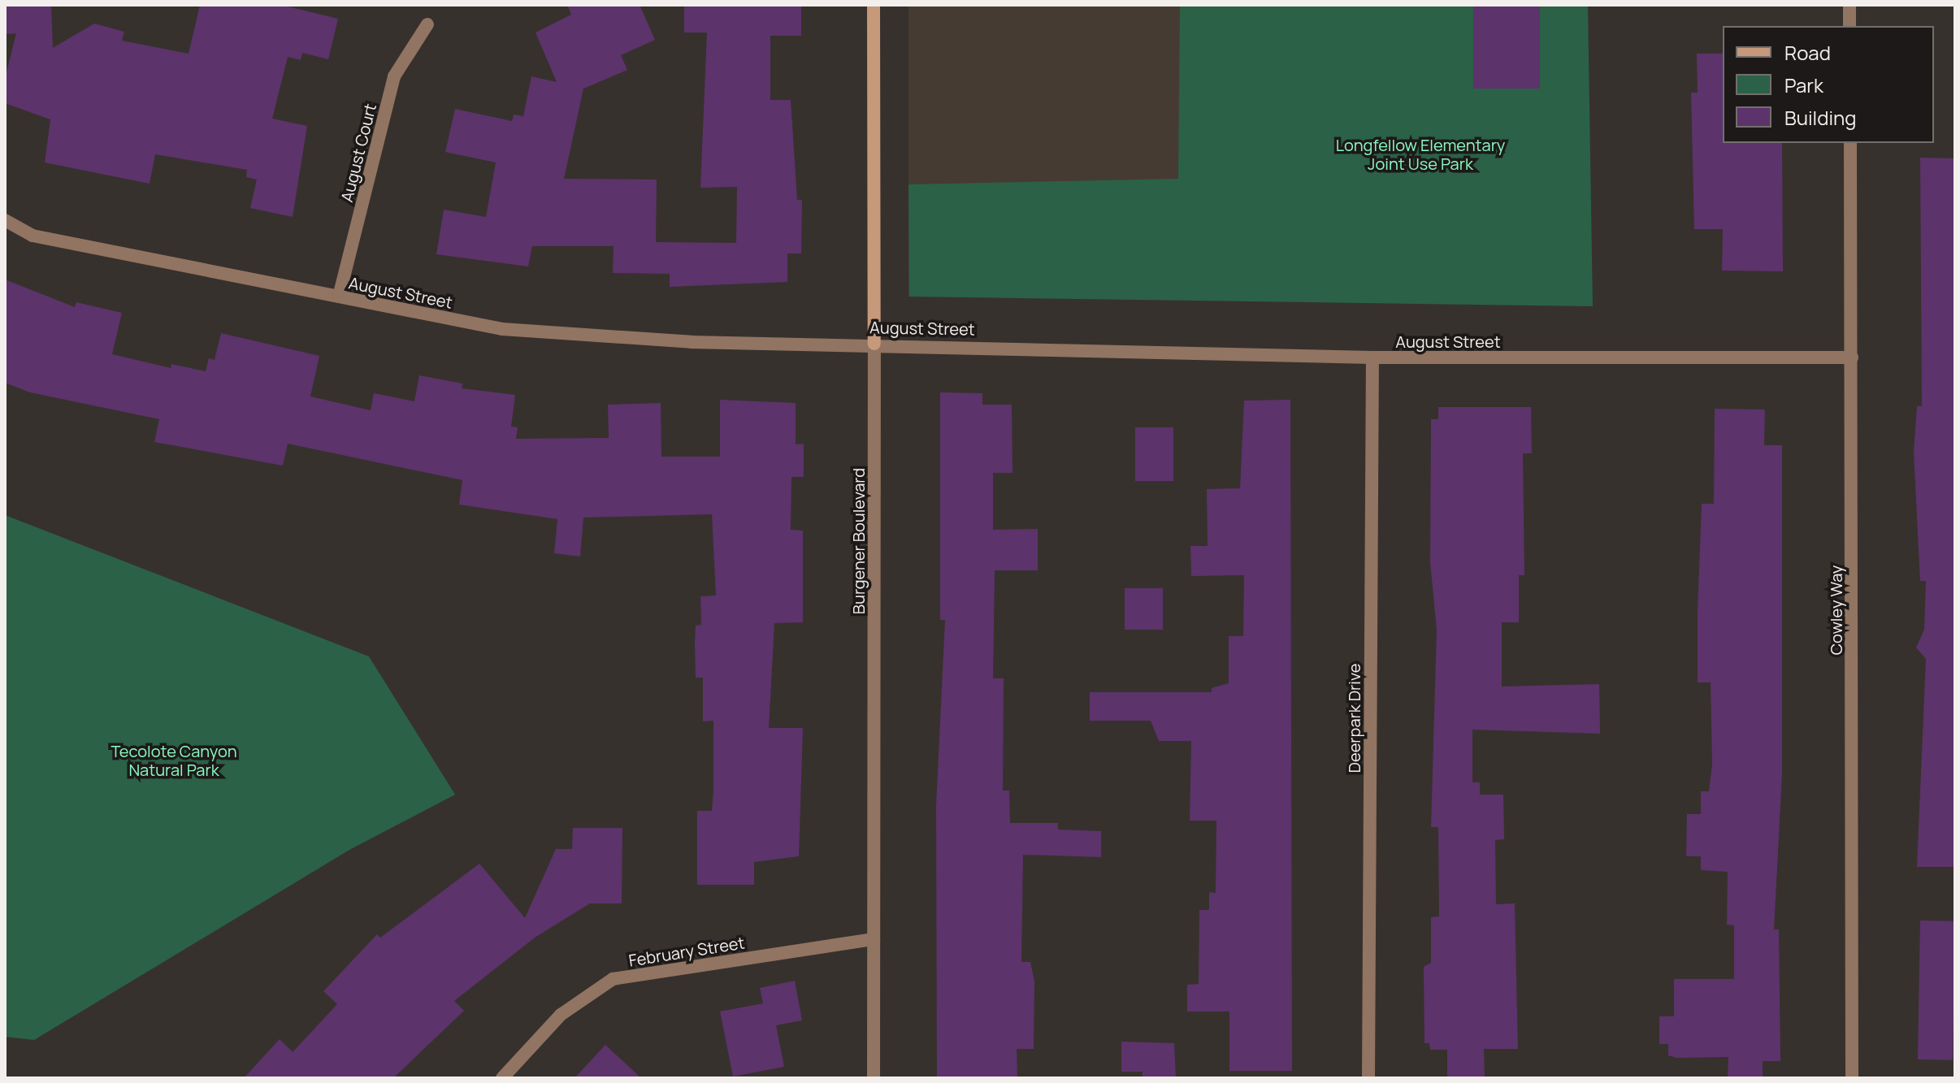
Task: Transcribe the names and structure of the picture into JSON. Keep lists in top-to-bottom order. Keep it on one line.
{"streets":{"street":["August Court","August Street","Burgener Boulevard","Cowley Way","Deerpark Drive","February Street"]},"crossings":[["August Court","August Street"],["August Street","Burgener Boulevard"],["August Street","Cowley Way"],["August Street","Deerpark Drive"],["Burgener Boulevard","February Street"]],"parks":["Longfellow Elementary Joint Use Park","Tecolote Canyon Natural Park"],"legend":["Road","Park","Building"]}
